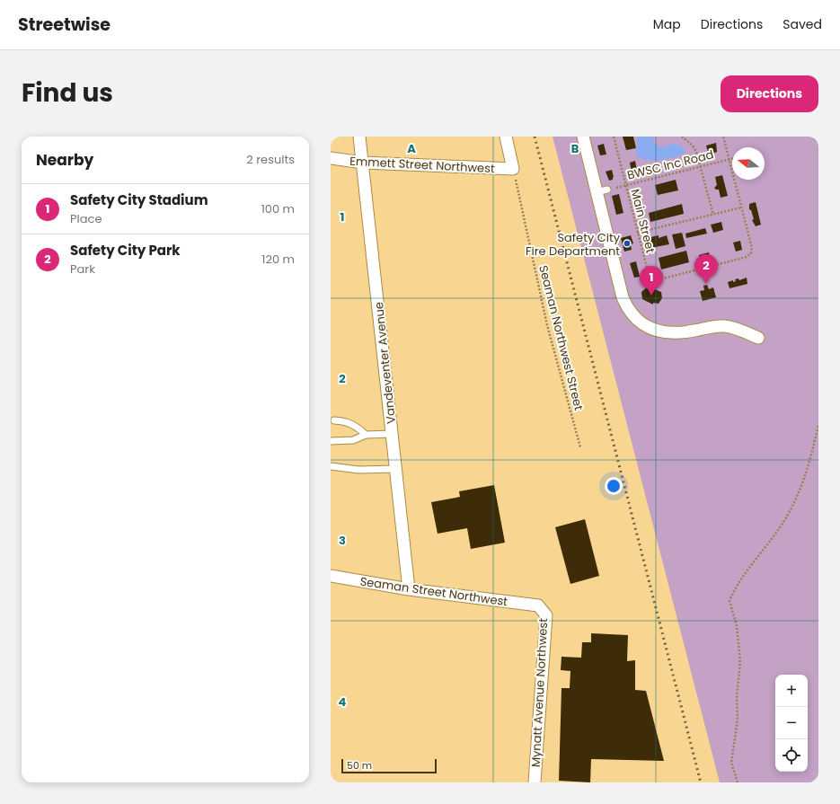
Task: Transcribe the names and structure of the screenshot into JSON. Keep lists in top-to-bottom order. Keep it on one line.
{"streets":{"street":["Emmett Street Northwest","Vandeventer Avenue","Seaman Street Northwest","Mynatt Avenue Northwest"],"path":["BWSC Inc Road","Main Street","Seaman Northwest Street"]},"crossings":[["Emmett Street Northwest","Seaman Northwest Street"],["Emmett Street Northwest","Vandeventer Avenue"],["BWSC Inc Road","Main Street"],["Vandeventer Avenue","Seaman Street Northwest"],["Seaman Street Northwest","Mynatt Avenue Northwest"]],"places":["Safety City Fire Department"],"scale_bar":"50 m","north":"left","page":{"header":"Streetwise","nav":["Map","Directions","Saved"],"title":"Find us","buttons":"Directions","heading":["Nearby","2 results"],"list":[{"mark":"1","name":"Safety City Stadium","note":"Place","value":"100 m"},{"mark":"2","name":"Safety City Park","note":"Park","value":"120 m"}],"pins":["2","1"],"map_buttons":["+","−"],"scale":"50 m"},"grid":{"columns":["A","B"],"rows":["1","2","3","4"]}}
